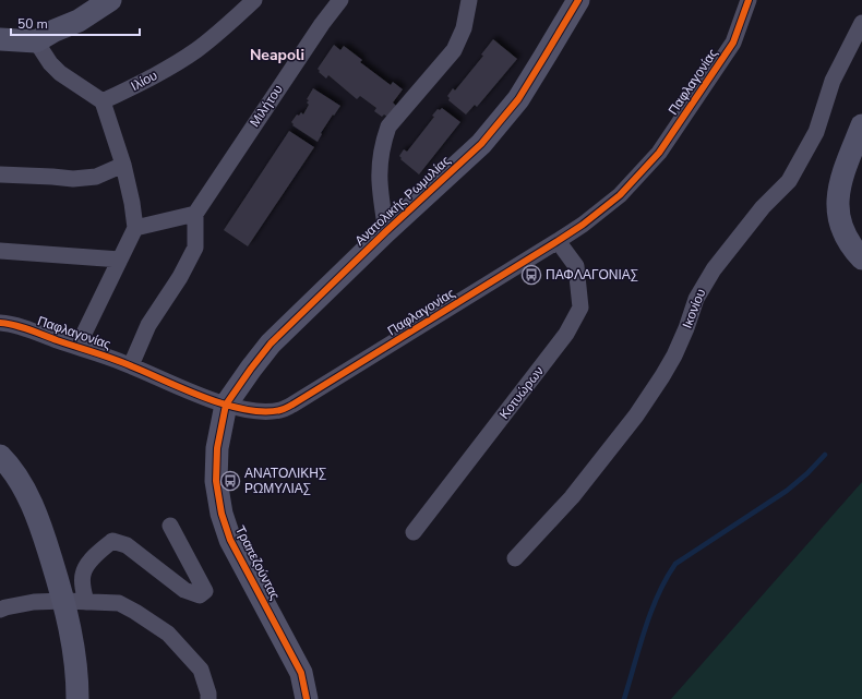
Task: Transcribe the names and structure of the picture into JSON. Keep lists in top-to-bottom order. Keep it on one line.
{"streets":{"street":["Ιλίου","Παφλαγονίας","Μιλήτου","Ανατολικής Ρωμυλίας","Ικονίου","Κοτυώρων","Τραπεζούντας"]},"crossings":[["Παφλαγονίας","Ανατολικής Ρωμυλίας"],["Παφλαγονίας","Κοτυώρων"],["Παφλαγονίας","Τραπεζούντας"],["Ανατολικής Ρωμυλίας","Τραπεζούντας"]],"districts":["Neapoli"],"places":{"bus stop":["ΠΑΦΛΑΓΟΝΙΑΣ","ΑΝΑΤΟΛΙΚΗΣ ΡΩΜΥΛΙΑΣ"]},"scale_bar":"50 m"}
